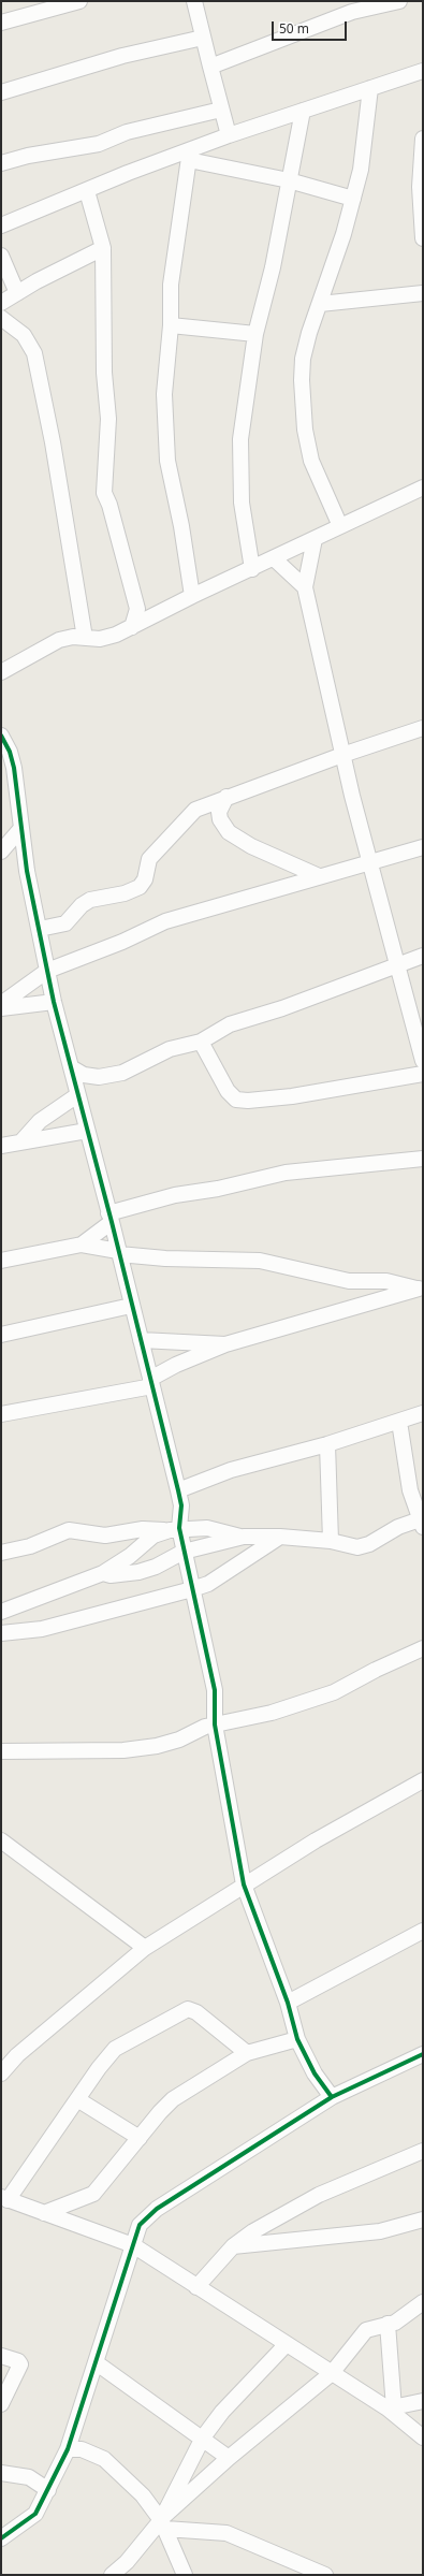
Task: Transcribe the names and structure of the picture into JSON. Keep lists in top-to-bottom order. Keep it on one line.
{"scale_bar":"50 m"}
